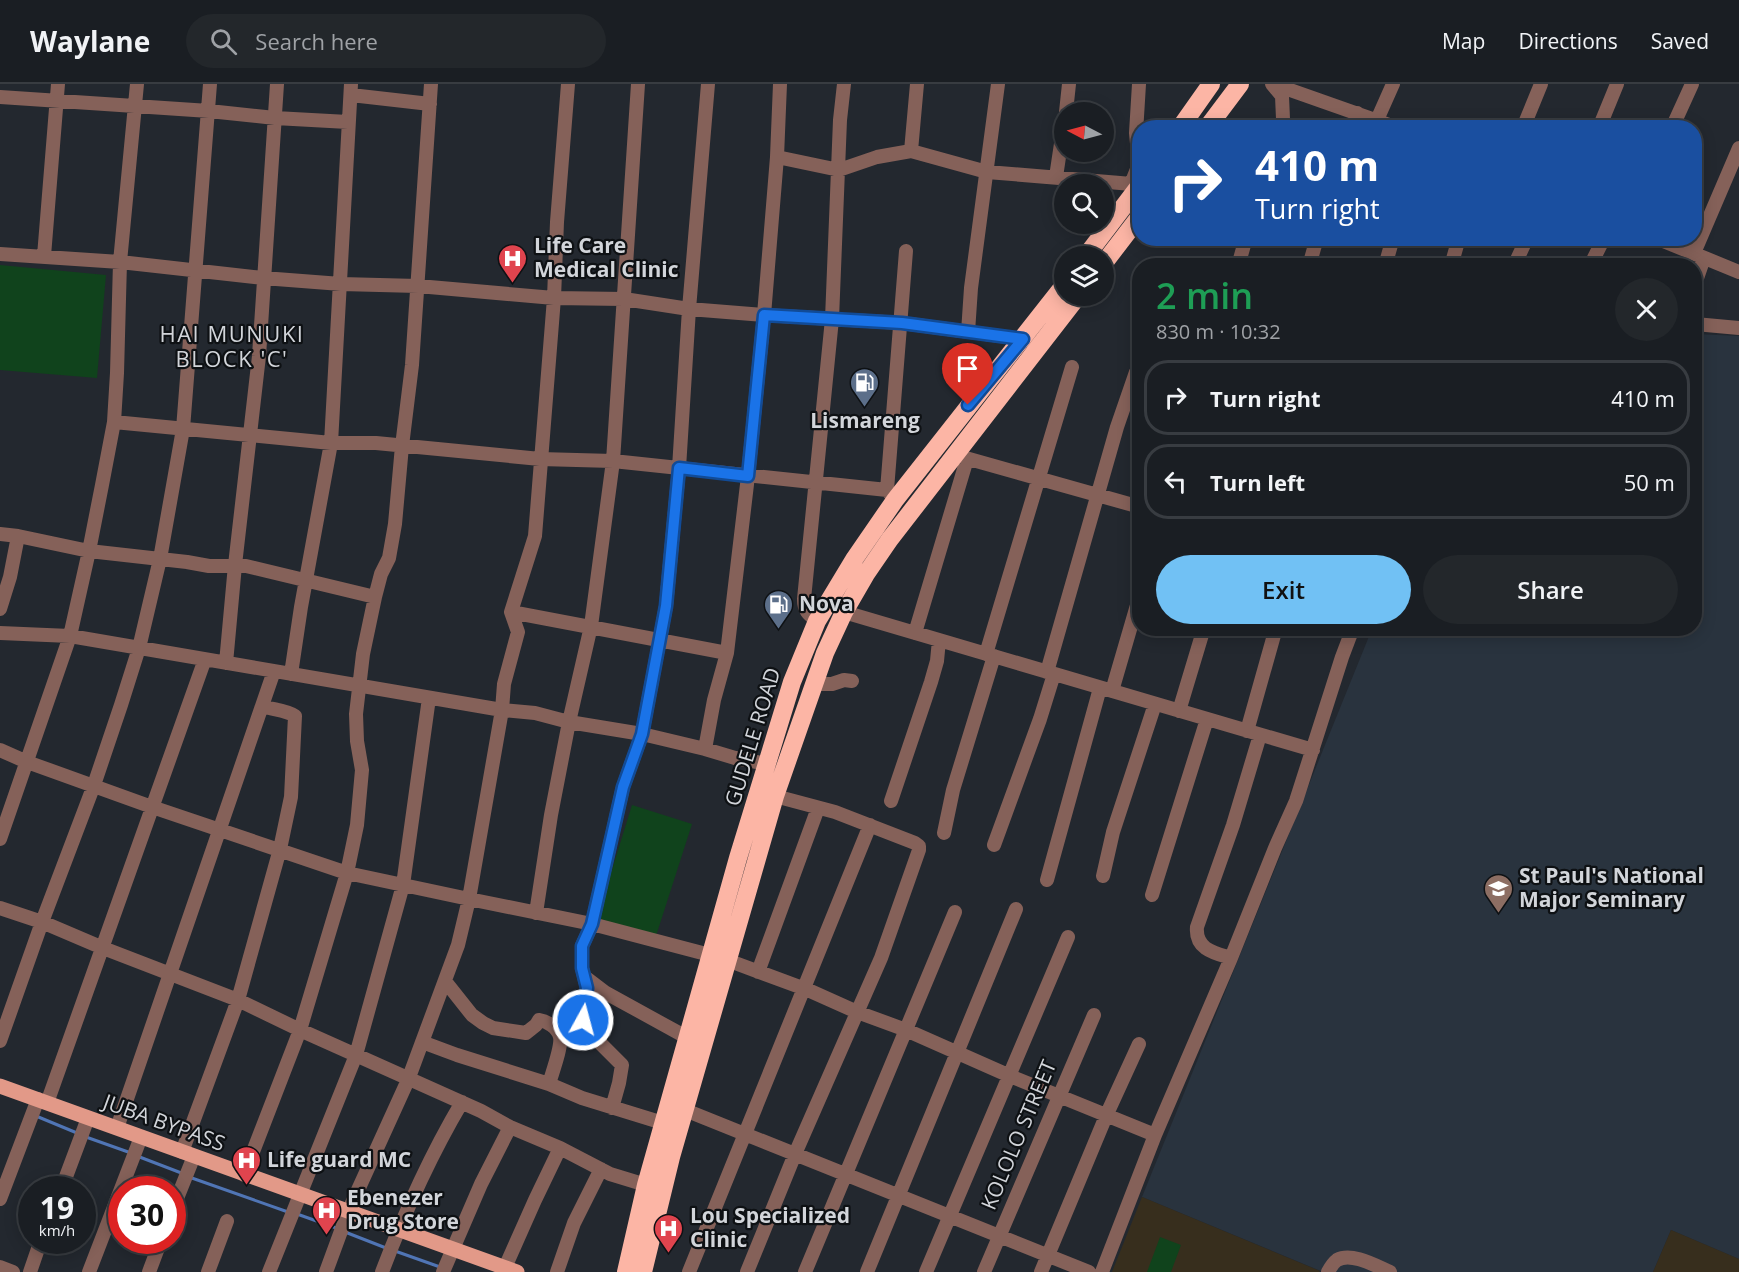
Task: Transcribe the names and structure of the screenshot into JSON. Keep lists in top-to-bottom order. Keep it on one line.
{"streets":{"highway":["GUDELE ROAD"],"main road":["JUBA BYPASS"],"street":["KOLOLO STREET"]},"districts":["HAI MUNUKI BLOCK 'C'"],"places":{"hospital":["Life Care Medical Clinic","Life guard MC","Ebenezer Drug Store","Lou Specialized Clinic"],"fuel station":["Lismareng","Nova"],"school or university":["St Paul's National Major Seminary"]},"north":"left","page":{"header":"Waylane","search":"Search here","nav":["Map","Directions","Saved"],"turn":["410 m","Turn right"],"heading":["2 min","830 m · 10:32"],"list":[{"name":"Turn right","value":"410 m"},{"name":"Turn left","value":"50 m"}],"buttons":["Exit","Share"],"speed":"19 km/h","limit":"30"}}
